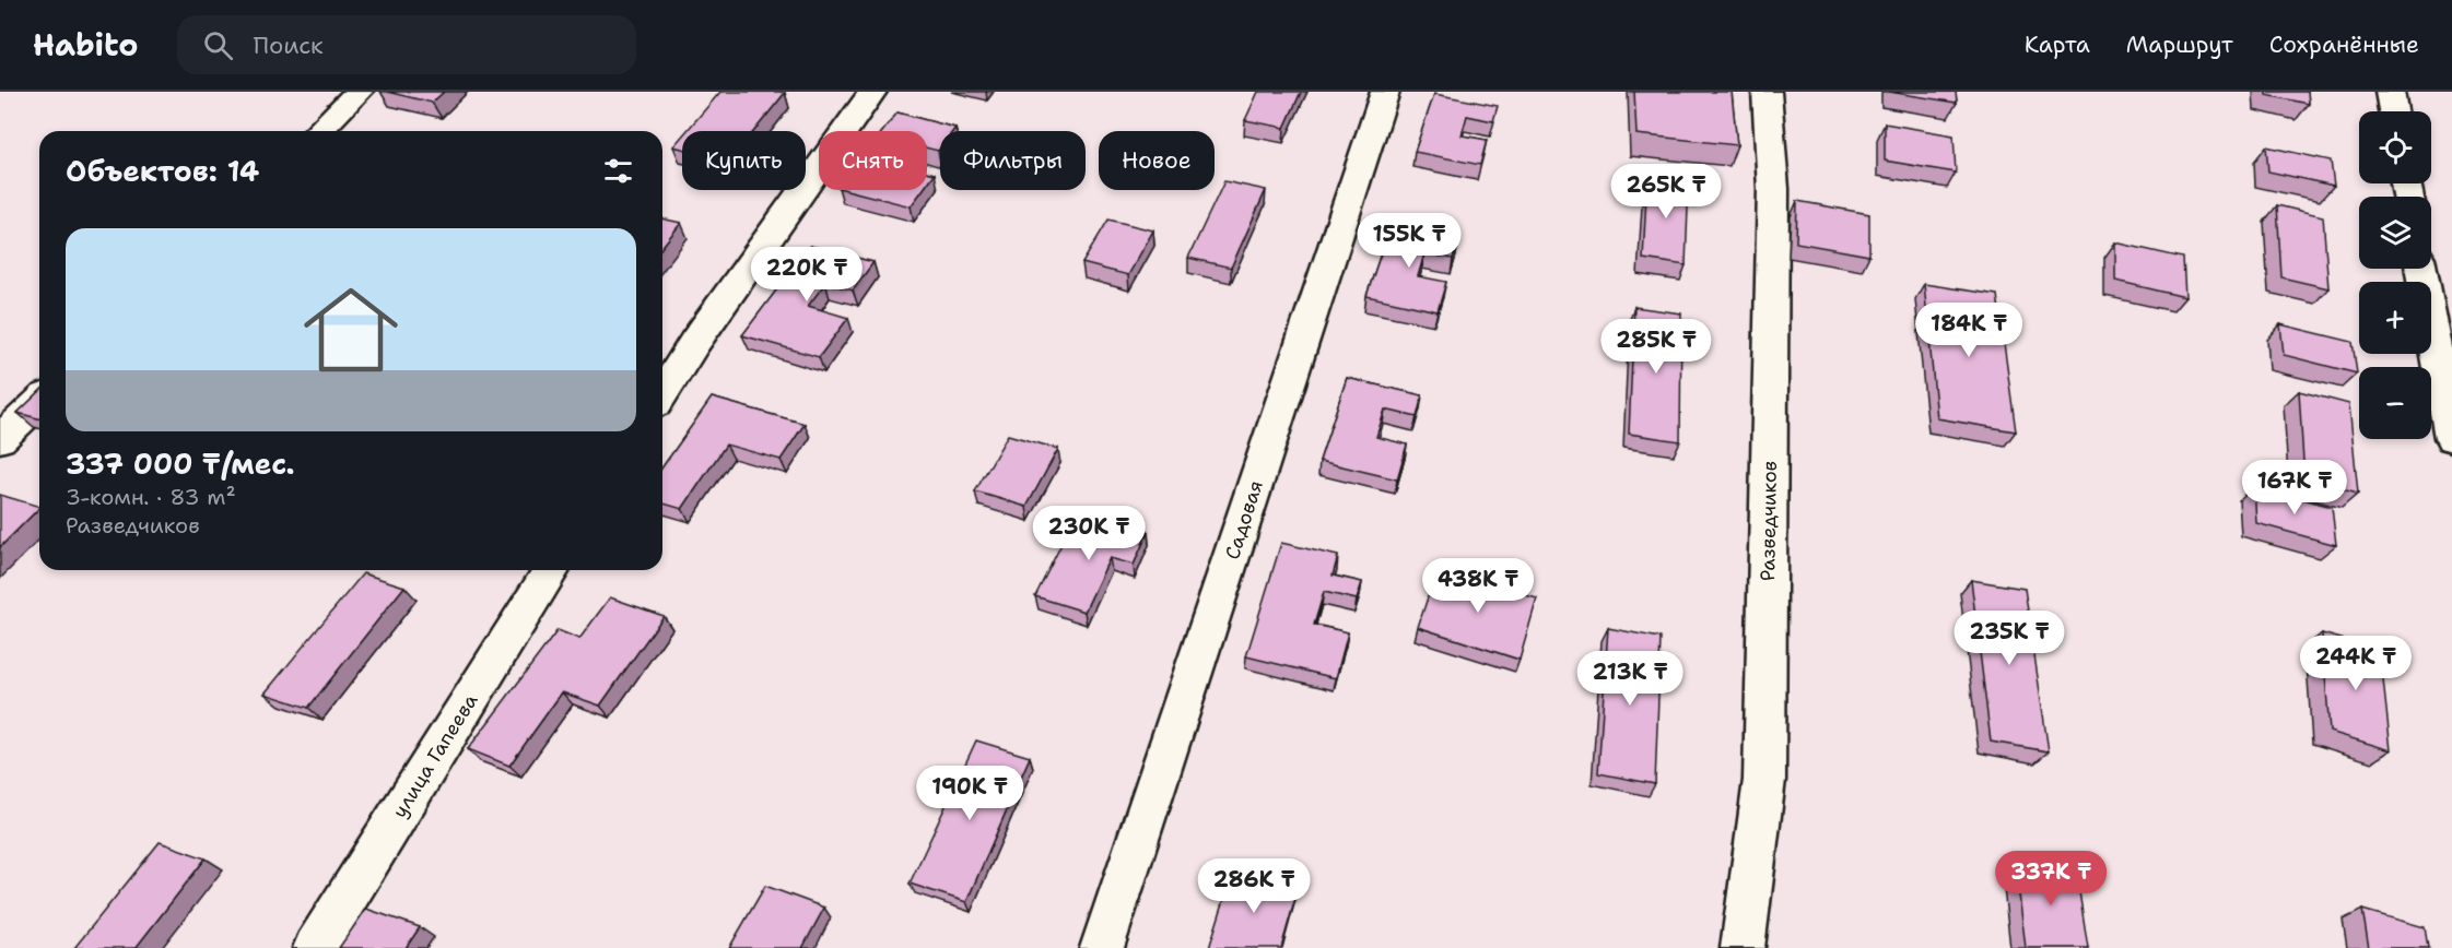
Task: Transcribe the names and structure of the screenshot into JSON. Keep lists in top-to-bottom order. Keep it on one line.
{"streets":{"street":["Садовая","Разведчиков","улица Гапеева"]},"page":{"header":"Habito","search":"Поиск","nav":["Карта","Маршрут","Сохранённые"],"map_buttons":["+","−"],"chip":["Купить","Снять","Фильтры","Новое"],"heading":"Объектов: 14","price":["265K ₸","155K ₸","220K ₸","184K ₸","285K ₸","167K ₸","230K ₸","438K ₸","235K ₸","244K ₸","213K ₸","190K ₸","337K ₸","286K ₸"],"list":[{"name":"337 000 ₸/мес.","note":"3-комн. · 83 m² · Разведчиков"}]}}
